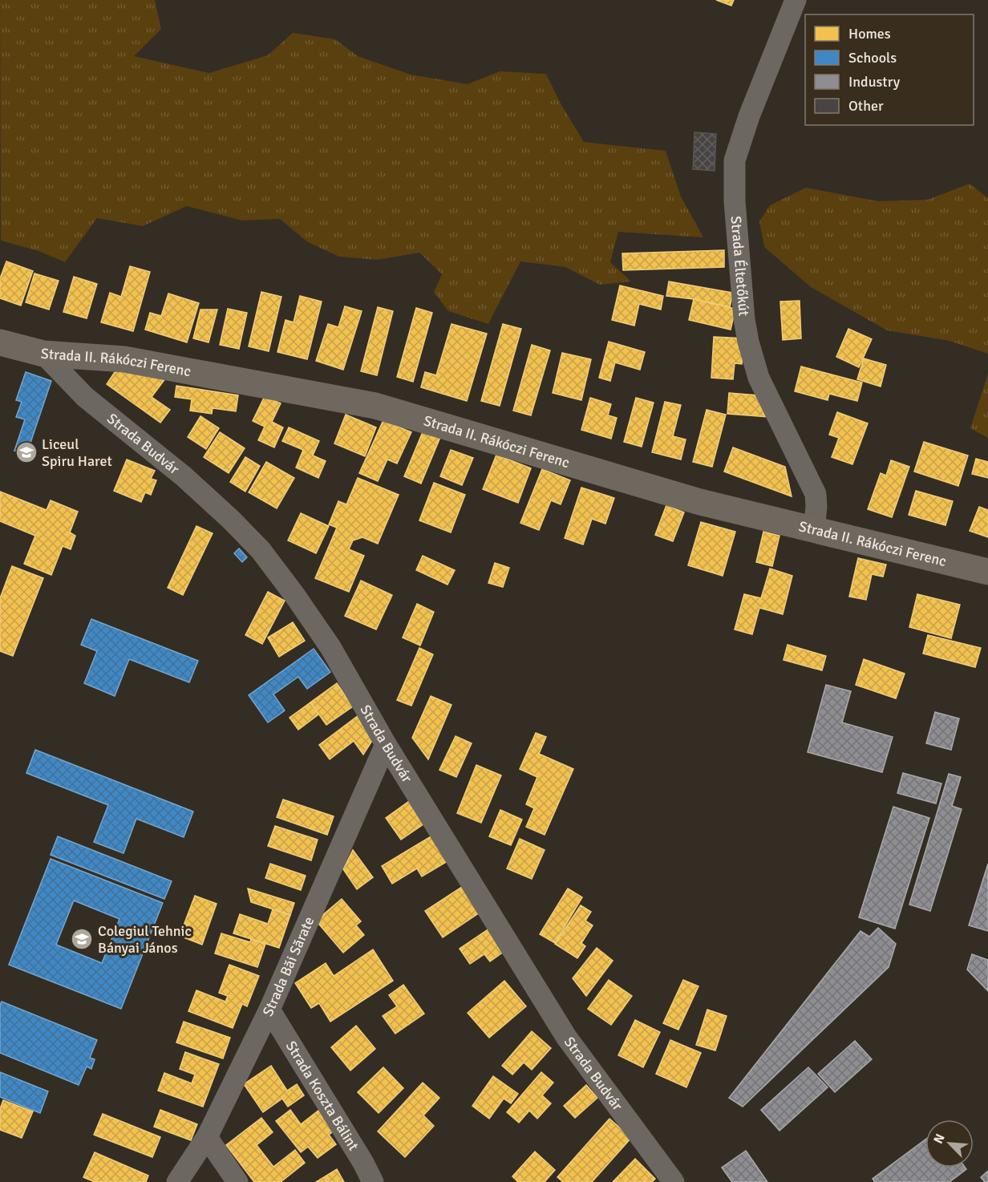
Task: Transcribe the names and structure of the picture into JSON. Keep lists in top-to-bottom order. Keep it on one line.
{"streets":{"main road":["Strada II. Rákóczi Ferenc"],"street":["Strada Éltetőkút","Strada Budvár","Strada Băi Sărate","Strada Koszta Bálint"]},"crossings":[["Strada Éltetőkút","Strada II. Rákóczi Ferenc"],["Strada II. Rákóczi Ferenc","Strada Budvár"],["Strada Budvár","Strada Băi Sărate"],["Strada Băi Sărate","Strada Koszta Bálint"]],"places":{"school or university":["Liceul Spiru Haret","Colegiul Tehnic Bányai János"]},"legend":["Homes","Schools","Industry","Other"],"north":"top left"}
